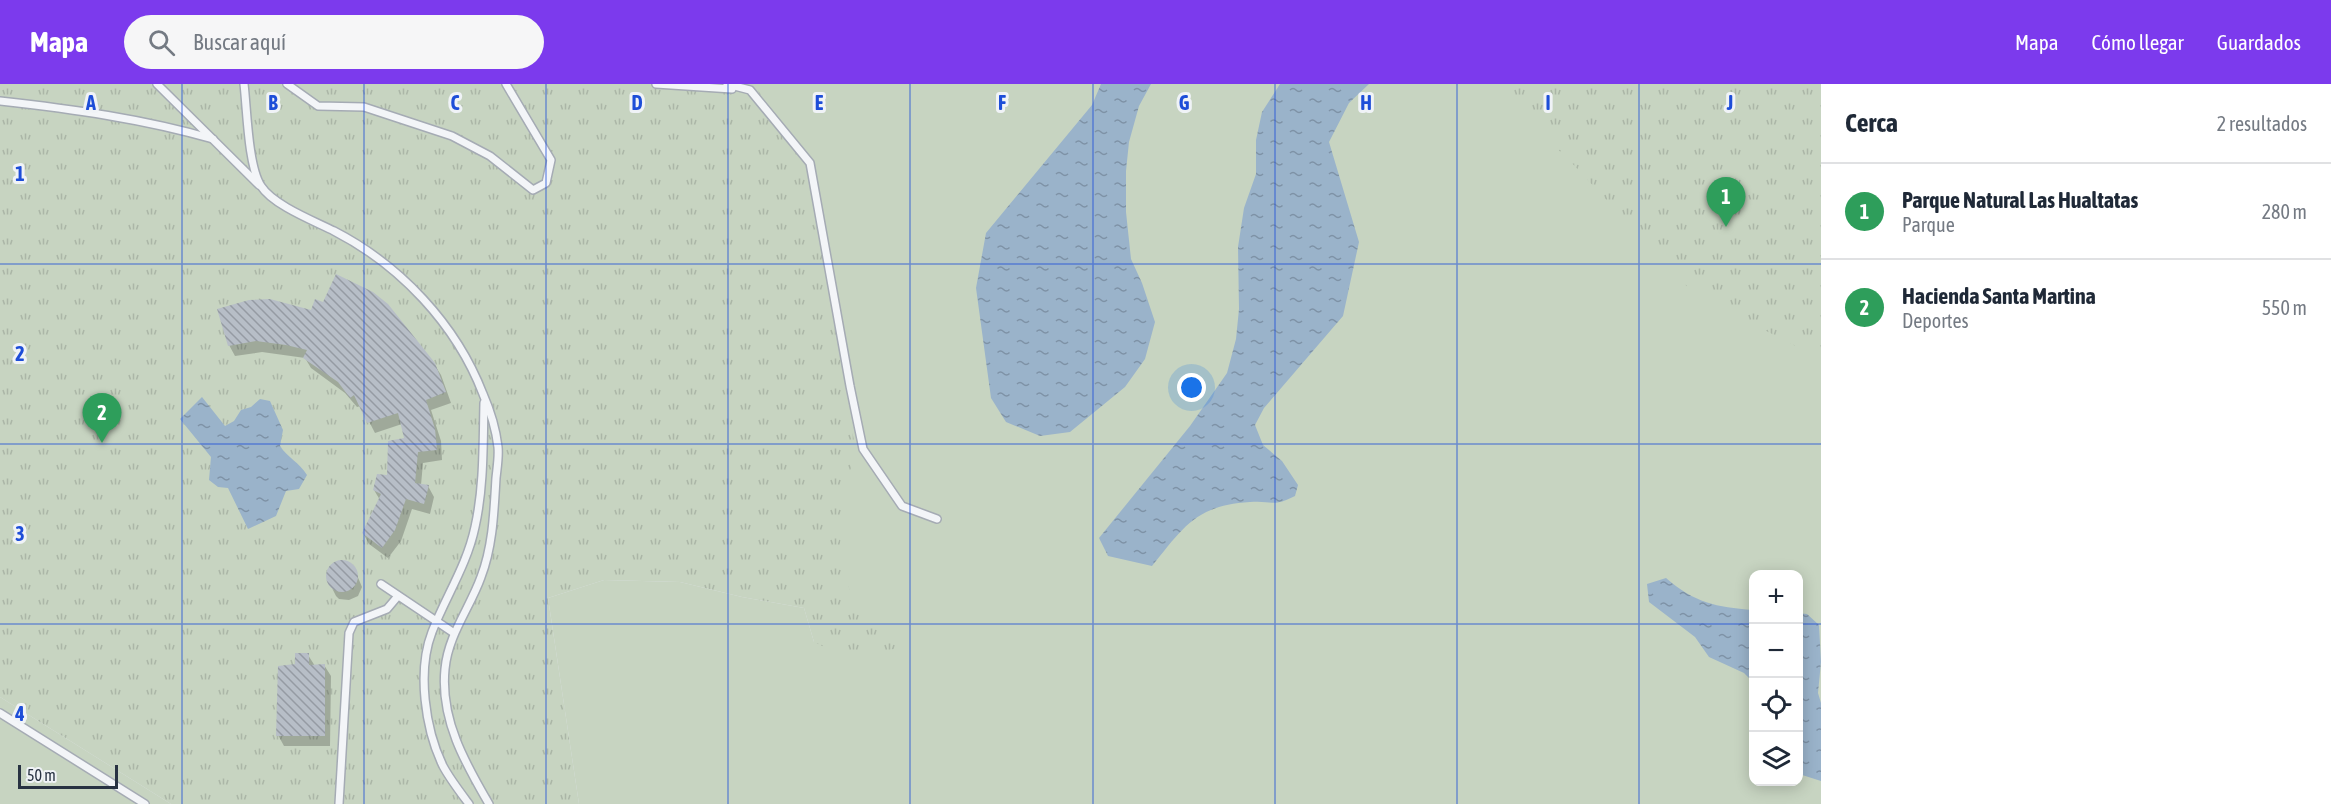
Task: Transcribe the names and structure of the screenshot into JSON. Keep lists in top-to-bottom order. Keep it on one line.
{"scale_bar":"50 m","page":{"header":"Mapa","search":"Buscar aquí","nav":["Mapa","Cómo llegar","Guardados"],"heading":["Cerca","2 resultados"],"list":[{"mark":"1","name":"Parque Natural Las Hualtatas","note":"Parque","value":"280 m"},{"mark":"2","name":"Hacienda Santa Martina","note":"Deportes","value":"550 m"}],"pins":["1","2"],"map_buttons":["+","−"],"scale":"50 m"},"grid":{"columns":["A","B","C","D","E","F","G","H","I","J"],"rows":["1","2","3","4"]}}
